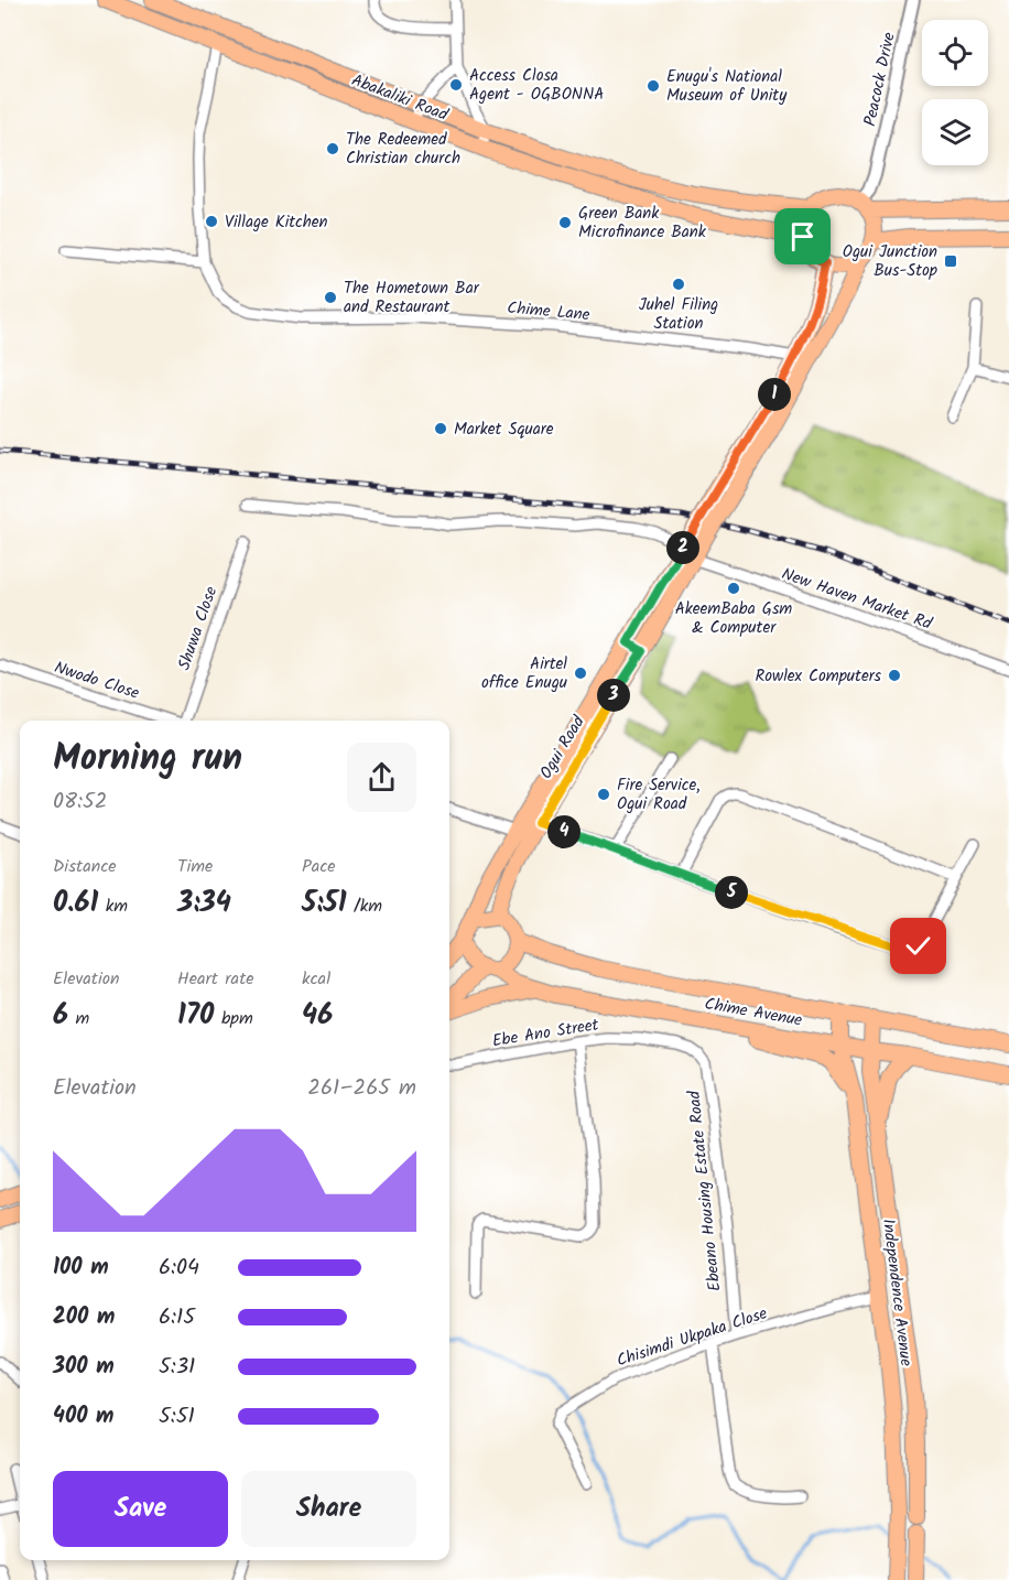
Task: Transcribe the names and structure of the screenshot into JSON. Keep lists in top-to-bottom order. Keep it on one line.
{"streets":{"main road":["Abakaliki Road","Ogui Road","Chime Avenue","Independence Avenue"],"street":["Peacock Drive","Chime Lane","New Haven Market Rd","Shuwa Close","Nwodo Close","Ebe Ano Street","Ebeano Housing Estate Road","Chisimdi Ukpaka Close"]},"crossings":[["Peacock Drive","Abakaliki Road"],["Peacock Drive","Ogui Road"],["Abakaliki Road","Chime Lane"],["Abakaliki Road","Ogui Road"],["Chime Lane","Ogui Road"],["New Haven Market Rd","Ogui Road"],["Ogui Road","Chime Avenue"],["Chime Avenue","Independence Avenue"],["Ebe Ano Street","Ebeano Housing Estate Road"],["Ebeano Housing Estate Road","Chisimdi Ukpaka Close"],["Independence Avenue","Chisimdi Ukpaka Close"]],"places":{"other":["Access Closa Agent - OGBONNA","Enugu's National Museum of Unity","The Redeemed Christian church","Village Kitchen","Green Bank Microfinance Bank","Juhel Filing Station","The Hometown Bar and Restaurant","Market Square","AkeemBaba Gsm & Computer","Airtel office Enugu","Rowlex Computers","Fire Service, Ogui Road"],"transit":["Ogui Junction Bus-Stop"]},"page":{"pins":["1","2","3","4","5"],"heading":["Morning run","08:52"],"stats":[["Distance","0.61 km"],["Time","3:34"],["Pace","5:51 /km"],["Elevation","6 m"],["Heart rate","170 bpm"],["kcal","46"]],"chart":["Elevation","261–265 m"],"list":[{"name":"100 m","note":"6:04"},{"name":"200 m","note":"6:15"},{"name":"300 m","note":"5:31"},{"name":"400 m","note":"5:51"}],"buttons":["Save","Share"]}}
